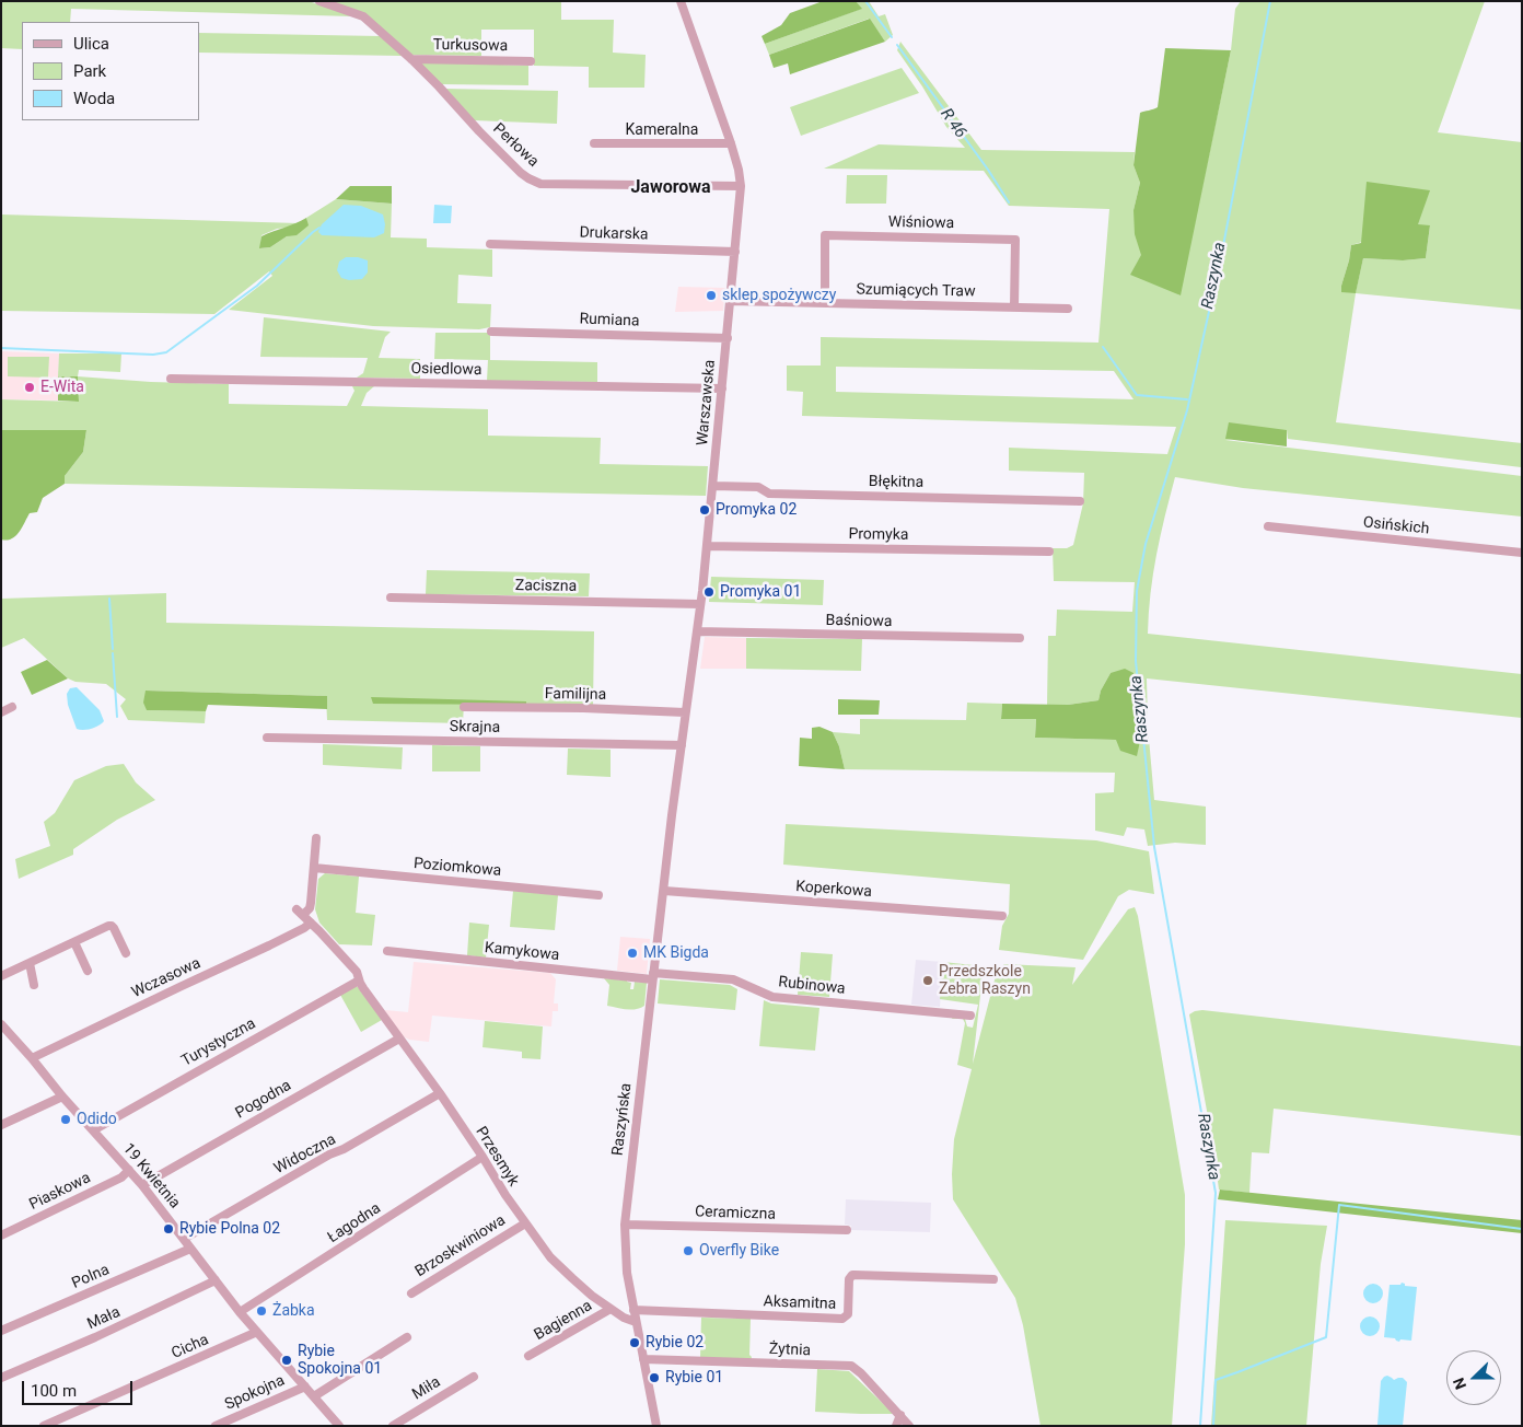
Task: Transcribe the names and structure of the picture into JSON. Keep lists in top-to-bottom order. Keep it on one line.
{"streets":{"street":["Turkusowa","Kameralna","Perłowa","Wiśniowa","Drukarska","Szumiących Traw","Rumiana","Osiedlowa","Warszawska","Błękitna","Osińskich","Promyka","Zaciszna","Baśniowa","Familijna","Skrajna","Poziomkowa","Koperkowa","Kamykowa","Wczasowa","Rubinowa","Turystyczna","Pogodna","Raszyńska","Widoczna","Przesmyk","19 Kwietnia","Piaskowa","Ceramiczna","Łagodna","Brzoskwiniowa","Polna","Aksamitna","Mała","Bagienna","Cicha","Żytnia","Miła","Spokojna"]},"crossings":[["Turkusowa","Perłowa"],["Kameralna","Warszawska"],["Perłowa","Warszawska"],["Wiśniowa","Szumiących Traw"],["Drukarska","Warszawska"],["Szumiących Traw","Warszawska"],["Rumiana","Warszawska"],["Osiedlowa","Warszawska"],["Warszawska","Błękitna"],["Warszawska","Promyka"],["Warszawska","Zaciszna"],["Warszawska","Baśniowa"],["Warszawska","Familijna"],["Warszawska","Skrajna"],["Warszawska","Raszyńska"],["Poziomkowa","Przesmyk"],["Koperkowa","Raszyńska"],["Kamykowa","Rubinowa"],["Kamykowa","Raszyńska"],["Wczasowa","Przesmyk"],["Wczasowa","19 Kwietnia"],["Rubinowa","Raszyńska"],["Turystyczna","Przesmyk"],["Turystyczna","19 Kwietnia"],["Pogodna","Przesmyk"],["Pogodna","19 Kwietnia"],["Raszyńska","Przesmyk"],["Raszyńska","Ceramiczna"],["Raszyńska","Aksamitna"],["Raszyńska","Żytnia"],["Widoczna","Przesmyk"],["Widoczna","19 Kwietnia"],["Przesmyk","Łagodna"],["Przesmyk","Brzoskwiniowa"],["Przesmyk","Bagienna"],["19 Kwietnia","Piaskowa"],["19 Kwietnia","Łagodna"],["19 Kwietnia","Polna"],["19 Kwietnia","Mała"],["19 Kwietnia","Cicha"],["19 Kwietnia","Spokojna"]],"districts":["Jaworowa"],"water":["R 46","Raszynka"],"places":["sklep spożywczy","E-Wita","Promyka 02","Promyka 01","MK Bigda","Przedszkole Zebra Raszyn","Odido","Rybie Polna 02","Overfly Bike","Żabka","Rybie 02","Rybie Spokojna 01","Rybie 01"],"legend":["Ulica","Park","Woda"],"scale_bar":"100 m","north":"left"}
